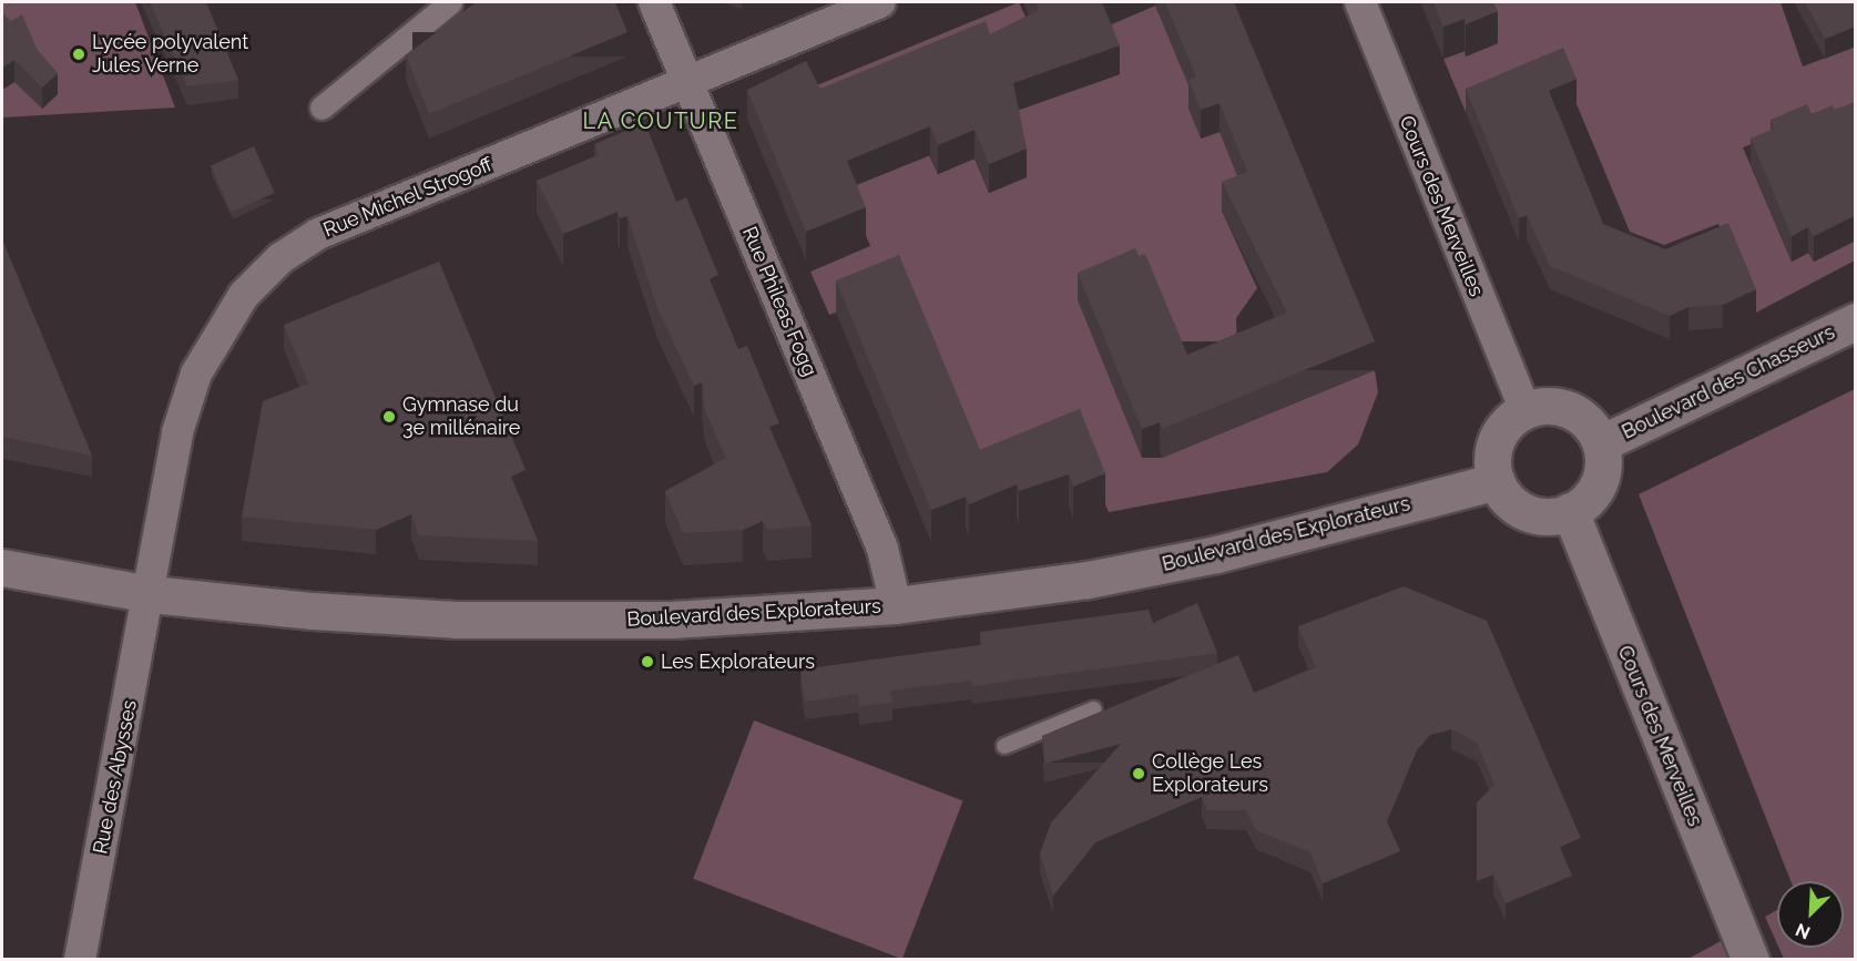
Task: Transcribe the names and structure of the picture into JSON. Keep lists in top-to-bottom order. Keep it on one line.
{"streets":{"street":["Rue Michel Strogoff","Cours des Merveilles","Rue Phileas Fogg","Boulevard des Chasseurs","Boulevard des Explorateurs","Rue des Abysses"]},"crossings":[["Rue Michel Strogoff","Rue Phileas Fogg"],["Rue Michel Strogoff","Boulevard des Explorateurs"],["Rue Michel Strogoff","Rue des Abysses"],["Cours des Merveilles","Boulevard des Chasseurs"],["Cours des Merveilles","Boulevard des Explorateurs"],["Rue Phileas Fogg","Boulevard des Explorateurs"],["Boulevard des Chasseurs","Boulevard des Explorateurs"],["Boulevard des Explorateurs","Rue des Abysses"]],"districts":["LA COUTURE"],"places":["Lycée polyvalent Jules Verne","Gymnase du 3e millénaire","Les Explorateurs","Collège Les Explorateurs"],"north":"bottom left"}
